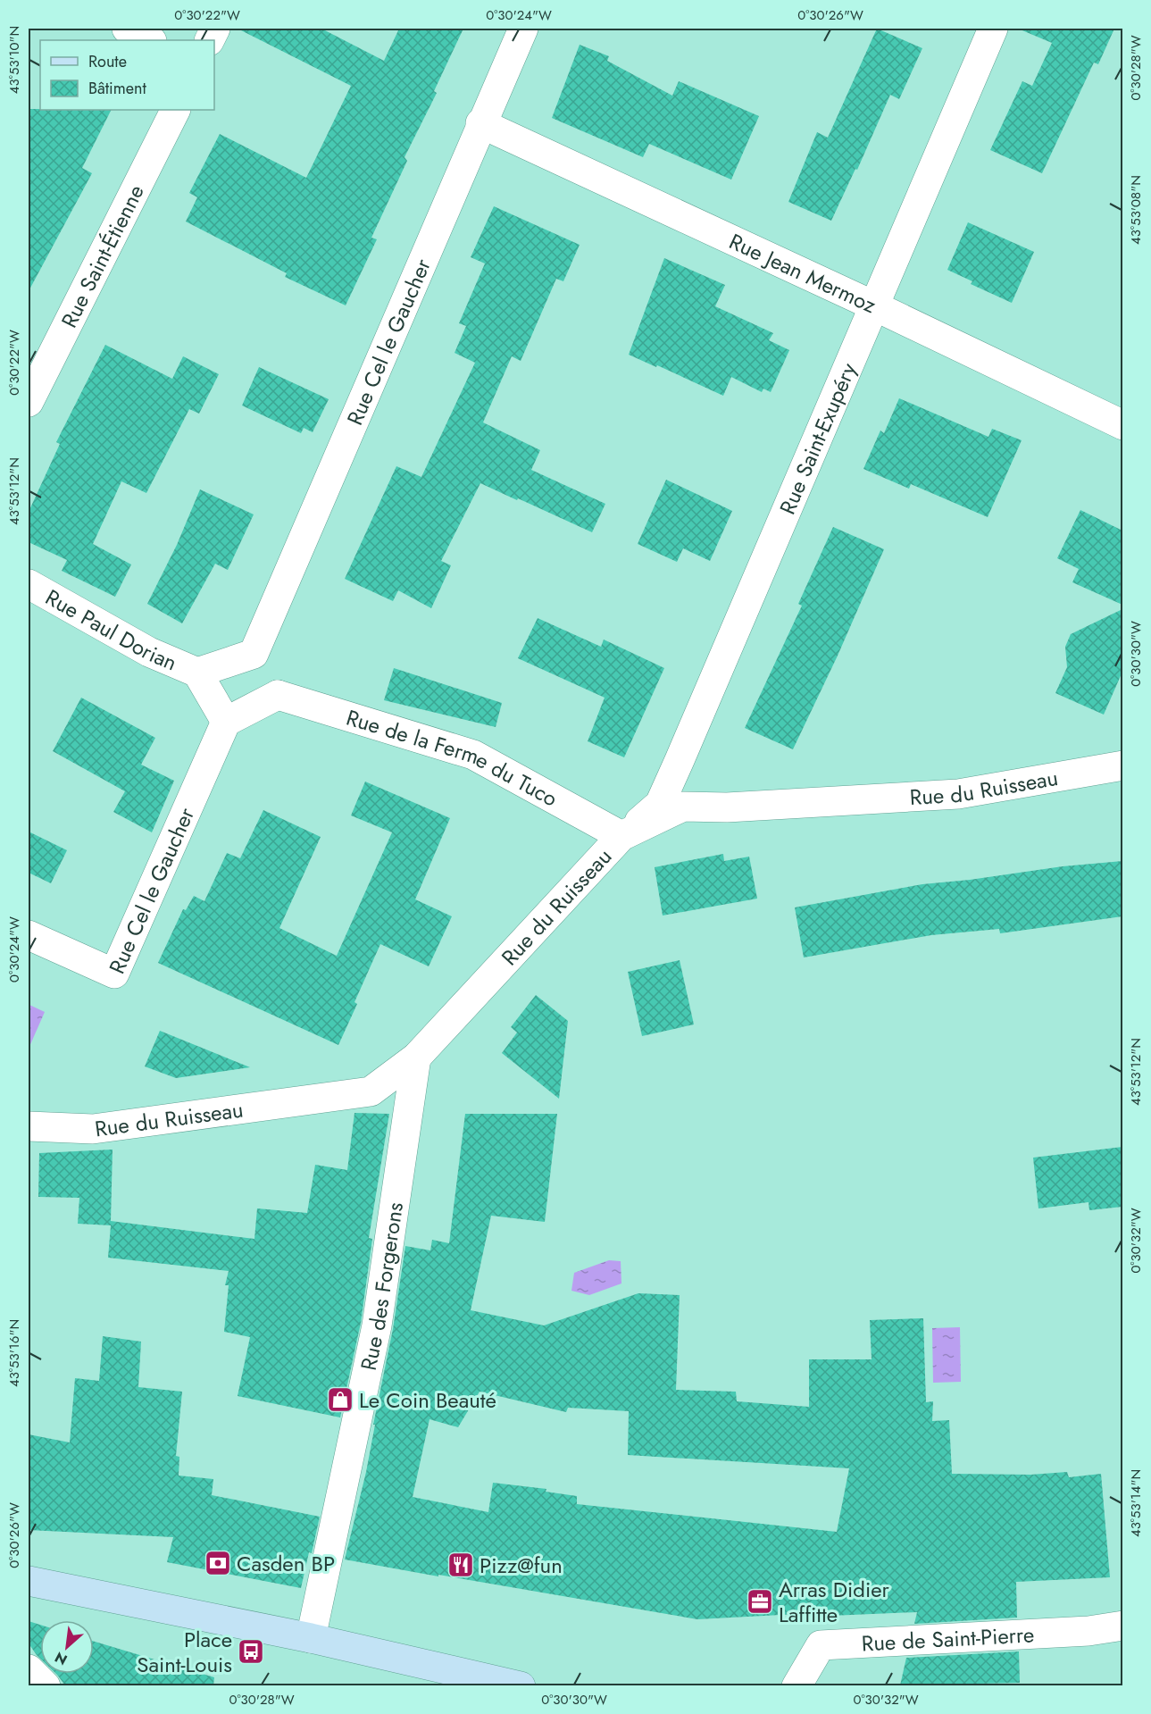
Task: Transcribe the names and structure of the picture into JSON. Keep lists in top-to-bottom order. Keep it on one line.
{"streets":{"street":["Rue Saint-Étienne","Rue Jean Mermoz","Rue Cel le Gaucher","Rue Saint-Exupéry","Rue Paul Dorian","Rue de la Ferme du Tuco","Rue du Ruisseau","Rue des Forgerons","Rue de Saint-Pierre"]},"crossings":[["Rue Jean Mermoz","Rue Cel le Gaucher"],["Rue Jean Mermoz","Rue Saint-Exupéry"],["Rue Saint-Exupéry","Rue de la Ferme du Tuco"],["Rue Saint-Exupéry","Rue du Ruisseau"],["Rue de la Ferme du Tuco","Rue du Ruisseau"],["Rue du Ruisseau","Rue des Forgerons"]],"places":{"shop":["Le Coin Beauté"],"bank":["Casden BP"],"restaurant":["Pizz@fun"],"office":["Arras Didier Laffitte"],"bus stop":["Place Saint-Louis"]},"legend":["Route","Bâtiment"],"north":"bottom left","coordinates":["0°30'22\"W","0°30'24\"W","0°30'26\"W","43°53'10\"N","0°30'28\"W","43°53'08\"N","43°53'12\"N","0°30'30\"W","0°30'32\"W","43°53'16\"N","43°53'14\"N"]}
